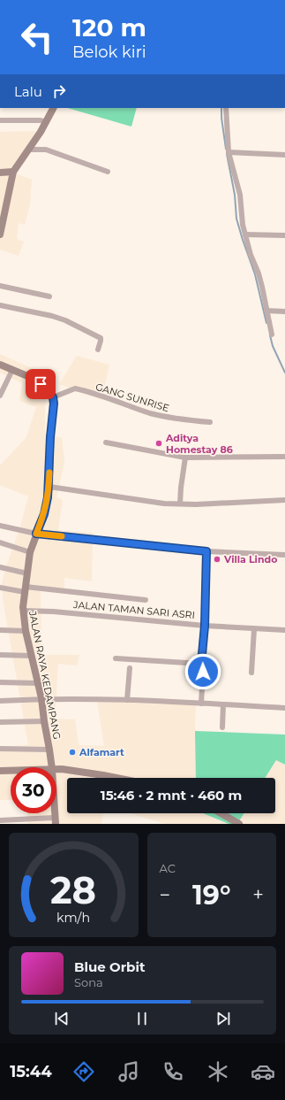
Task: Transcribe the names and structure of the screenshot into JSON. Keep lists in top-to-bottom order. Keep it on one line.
{"streets":{"street":["GANG SUNRISE","JALAN TAMAN SARI ASRI","JALAN RAYA KEDAMPANG"]},"crossings":[["GANG SUNRISE","JALAN RAYA KEDAMPANG"],["JALAN TAMAN SARI ASRI","JALAN RAYA KEDAMPANG"]],"places":["Aditya Homestay 86","Villa Lindo","Alfamart"],"page":{"turn":["120 m","Belok kiri"],"then":"Lalu","limit":"30","trip":"15:46 · 2 mnt · 460 m","tile":"AC","heat":["−","19°","+"],"song":["Blue Orbit","Sona"],"tabs":"15:44","gauge":["28","km/h"]}}
